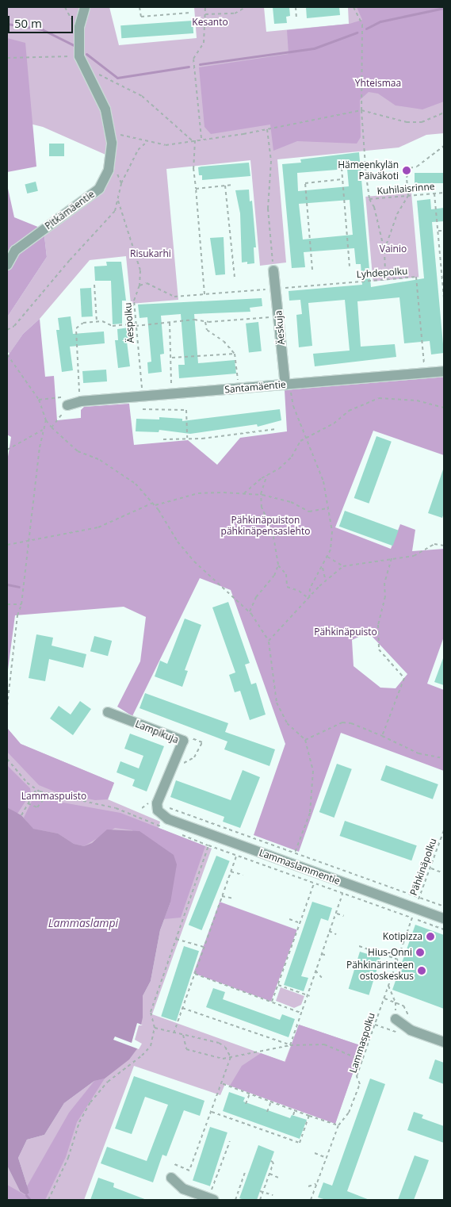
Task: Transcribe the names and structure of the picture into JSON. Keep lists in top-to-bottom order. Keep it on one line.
{"streets":{"street":["Pitkämäentie","Äeskuja","Santamäentie","Lampikuja","Lammaslammentie"],"path":["Kuhilaisrinne","Lyhdepolku","Äespolku","Pähkinäpolku","Lammaspolku"]},"crossings":[["Lyhdepolku","Äeskuja"],["Lyhdepolku","Santamäentie"],["Äespolku","Santamäentie"],["Äeskuja","Santamäentie"],["Lampikuja","Lammaslammentie"],["Lammaslammentie","Pähkinäpolku"],["Lammaslammentie","Lammaspolku"],["Pähkinäpolku","Lammaspolku"]],"water":["Lammaslampi"],"parks":["Kesanto","Yhteismaa","Vainio","Risukarhi","Pähkinäpuiston pähkinäpensaslehto","Pähkinäpuisto","Lammaspuisto"],"places":["Hämeenkylän Päiväkoti","Kotipizza","Hius-Onni","Pähkinärinteen ostoskeskus"],"scale_bar":"50 m"}
